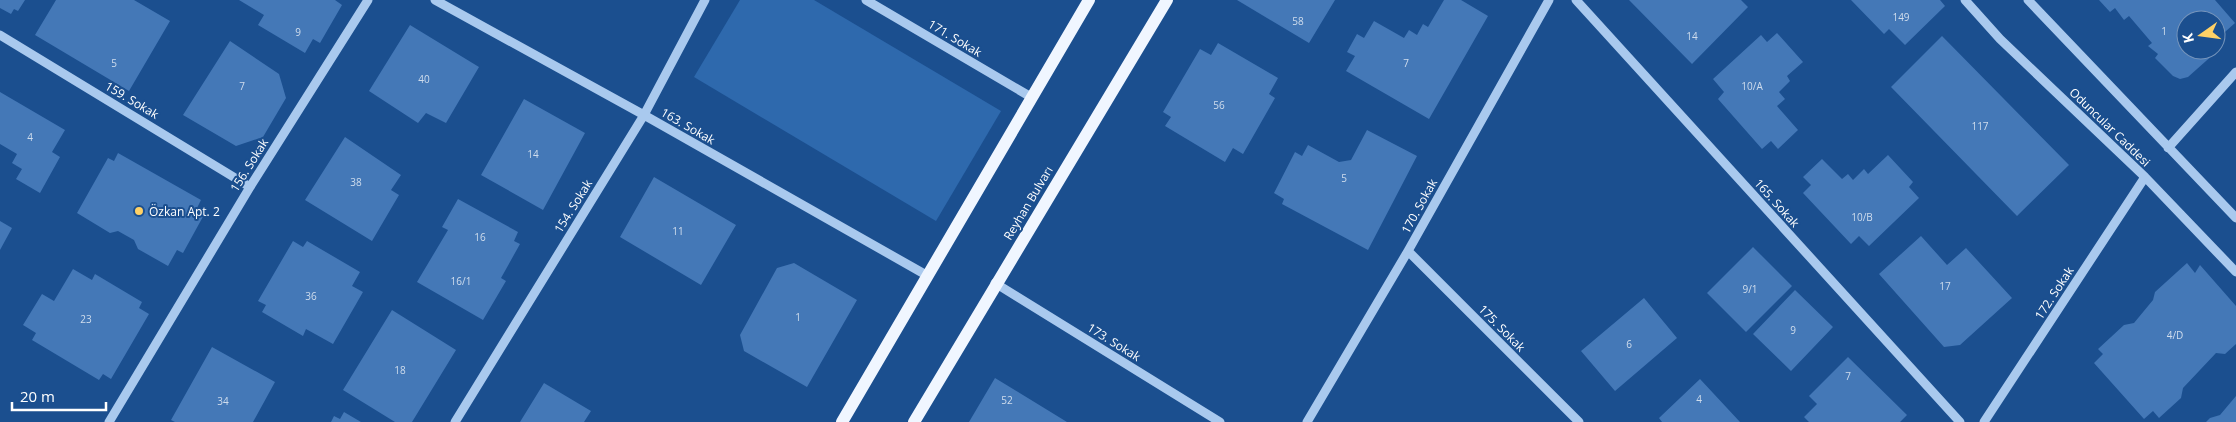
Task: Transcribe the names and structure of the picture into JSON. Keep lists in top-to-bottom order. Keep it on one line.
{"streets":{"main road":["Reyhan Bulvarı"],"street":["171. Sokak","159. Sokak","163. Sokak","Oduncular Caddesi","156. Sokak","165. Sokak","154. Sokak","170. Sokak","172. Sokak","175. Sokak","173. Sokak"]},"crossings":[["159. Sokak","156. Sokak"],["163. Sokak","154. Sokak"],["Oduncular Caddesi","172. Sokak"],["Reyhan Bulvarı","173. Sokak"],["170. Sokak","175. Sokak"]],"places":["Özkan Apt. 2"],"house_numbers":["149","58","1","9","14","5","7","40","7","10/A","56","117","4","14","5","38","10/B","11","16","16/1","17","9/1","36","1","23","9","4/D","6","18","7","4","52","34"],"scale_bar":"20 m","north":"left"}
